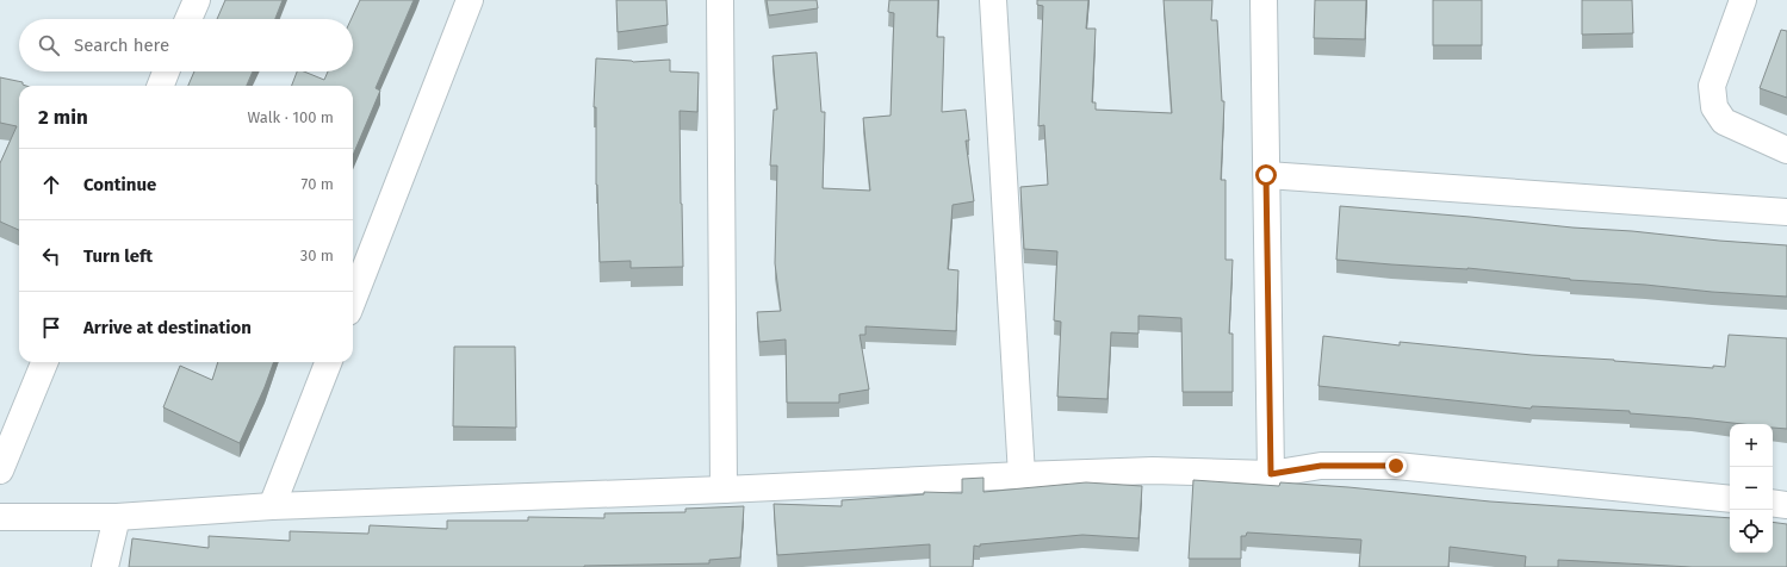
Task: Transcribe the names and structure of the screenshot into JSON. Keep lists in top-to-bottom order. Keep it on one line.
{"page":{"search":"Search here","heading":["2 min","Walk · 100 m"],"list":[["Continue","70 m"],["Turn left","30 m"],"Arrive at destination"],"map_buttons":["+","−"]}}
